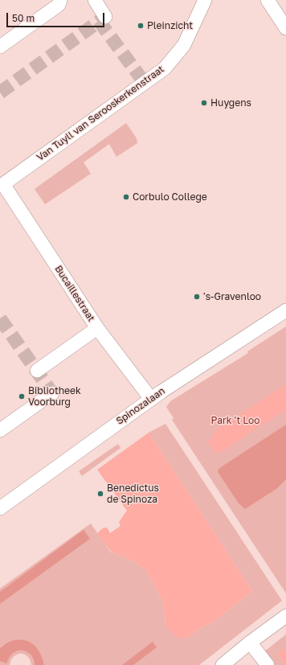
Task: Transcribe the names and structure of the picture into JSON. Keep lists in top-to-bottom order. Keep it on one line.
{"streets":{"street":["Van Tuyll van Serooskerkenstraat","Bucaillestraat","Spinozalaan"]},"crossings":[["Van Tuyll van Serooskerkenstraat","Bucaillestraat"],["Bucaillestraat","Spinozalaan"]],"parks":["Park 't Loo"],"places":["Pleinzicht","Huygens","Corbulo College","'s-Gravenloo","Bibliotheek Voorburg","Benedictus de Spinoza"],"scale_bar":"50 m"}
